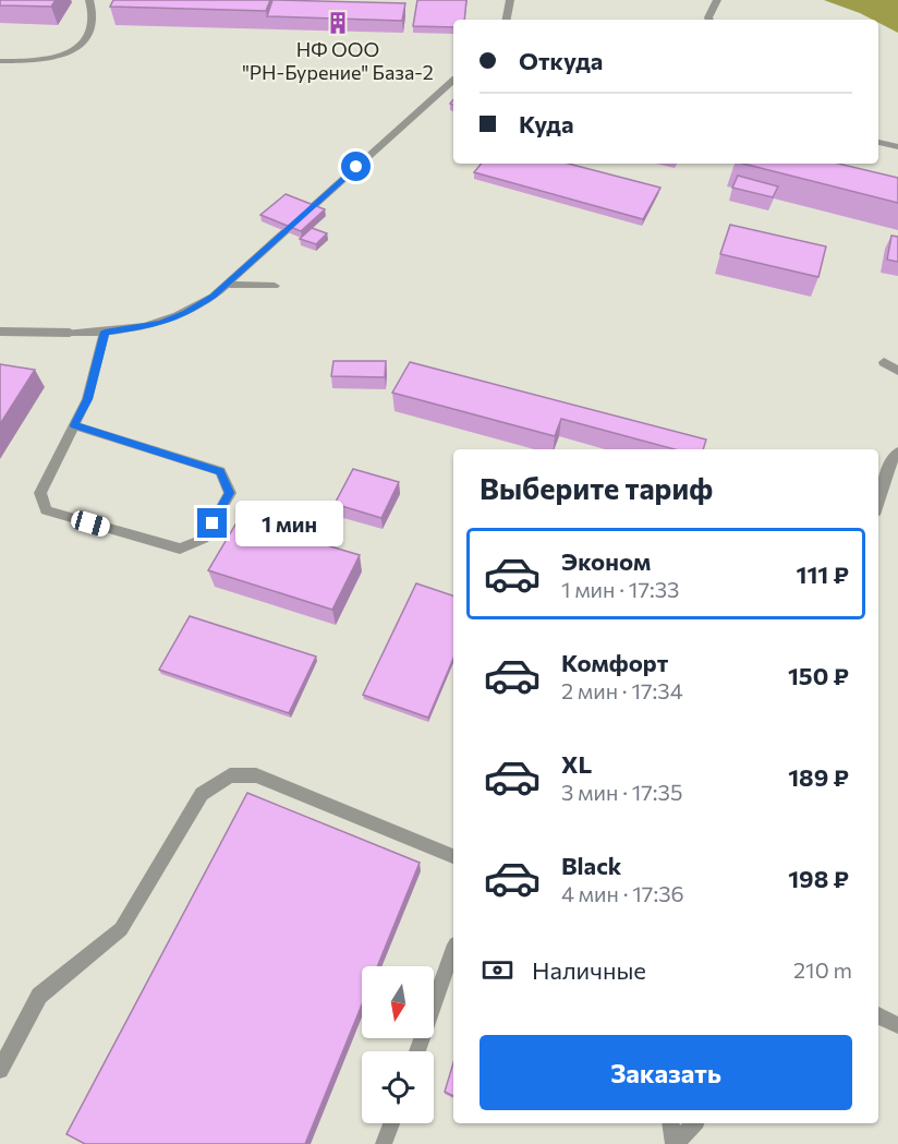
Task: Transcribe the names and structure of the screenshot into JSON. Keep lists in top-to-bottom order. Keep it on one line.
{"places":{"building":["НФ ООО \"РН-Бурение\" База-2"]},"north":"bottom","page":{"banner":["Откуда","Куда"],"heading":"Выберите тариф","bubble":"1 мин","list":[{"name":"Эконом","note":"1 мин · 17:33","value":"111 ₽"},{"name":"Комфорт","note":"2 мин · 17:34","value":"150 ₽"},{"name":"XL","note":"3 мин · 17:35","value":"189 ₽"},{"name":"Black","note":"4 мин · 17:36","value":"198 ₽"}],"pay":["Наличные","210 m"],"buttons":"Заказать"}}
